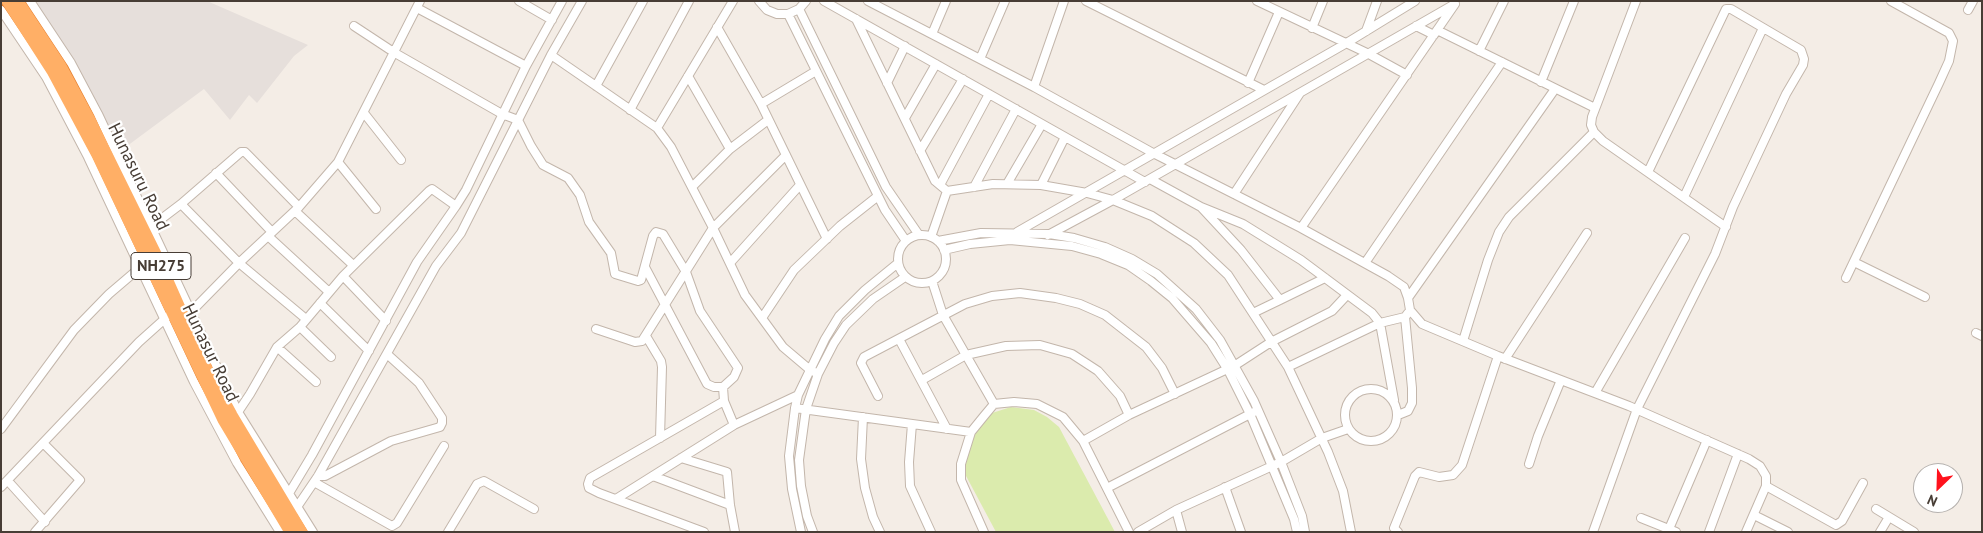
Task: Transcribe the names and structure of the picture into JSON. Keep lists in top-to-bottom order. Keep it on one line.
{"streets":{"highway":["Hunasuru Road","NH275","Hunasur Road"]},"crossings":[["Hunasuru Road","Hunasur Road"],["NH275","Hunasur Road"]],"north":"bottom left"}
